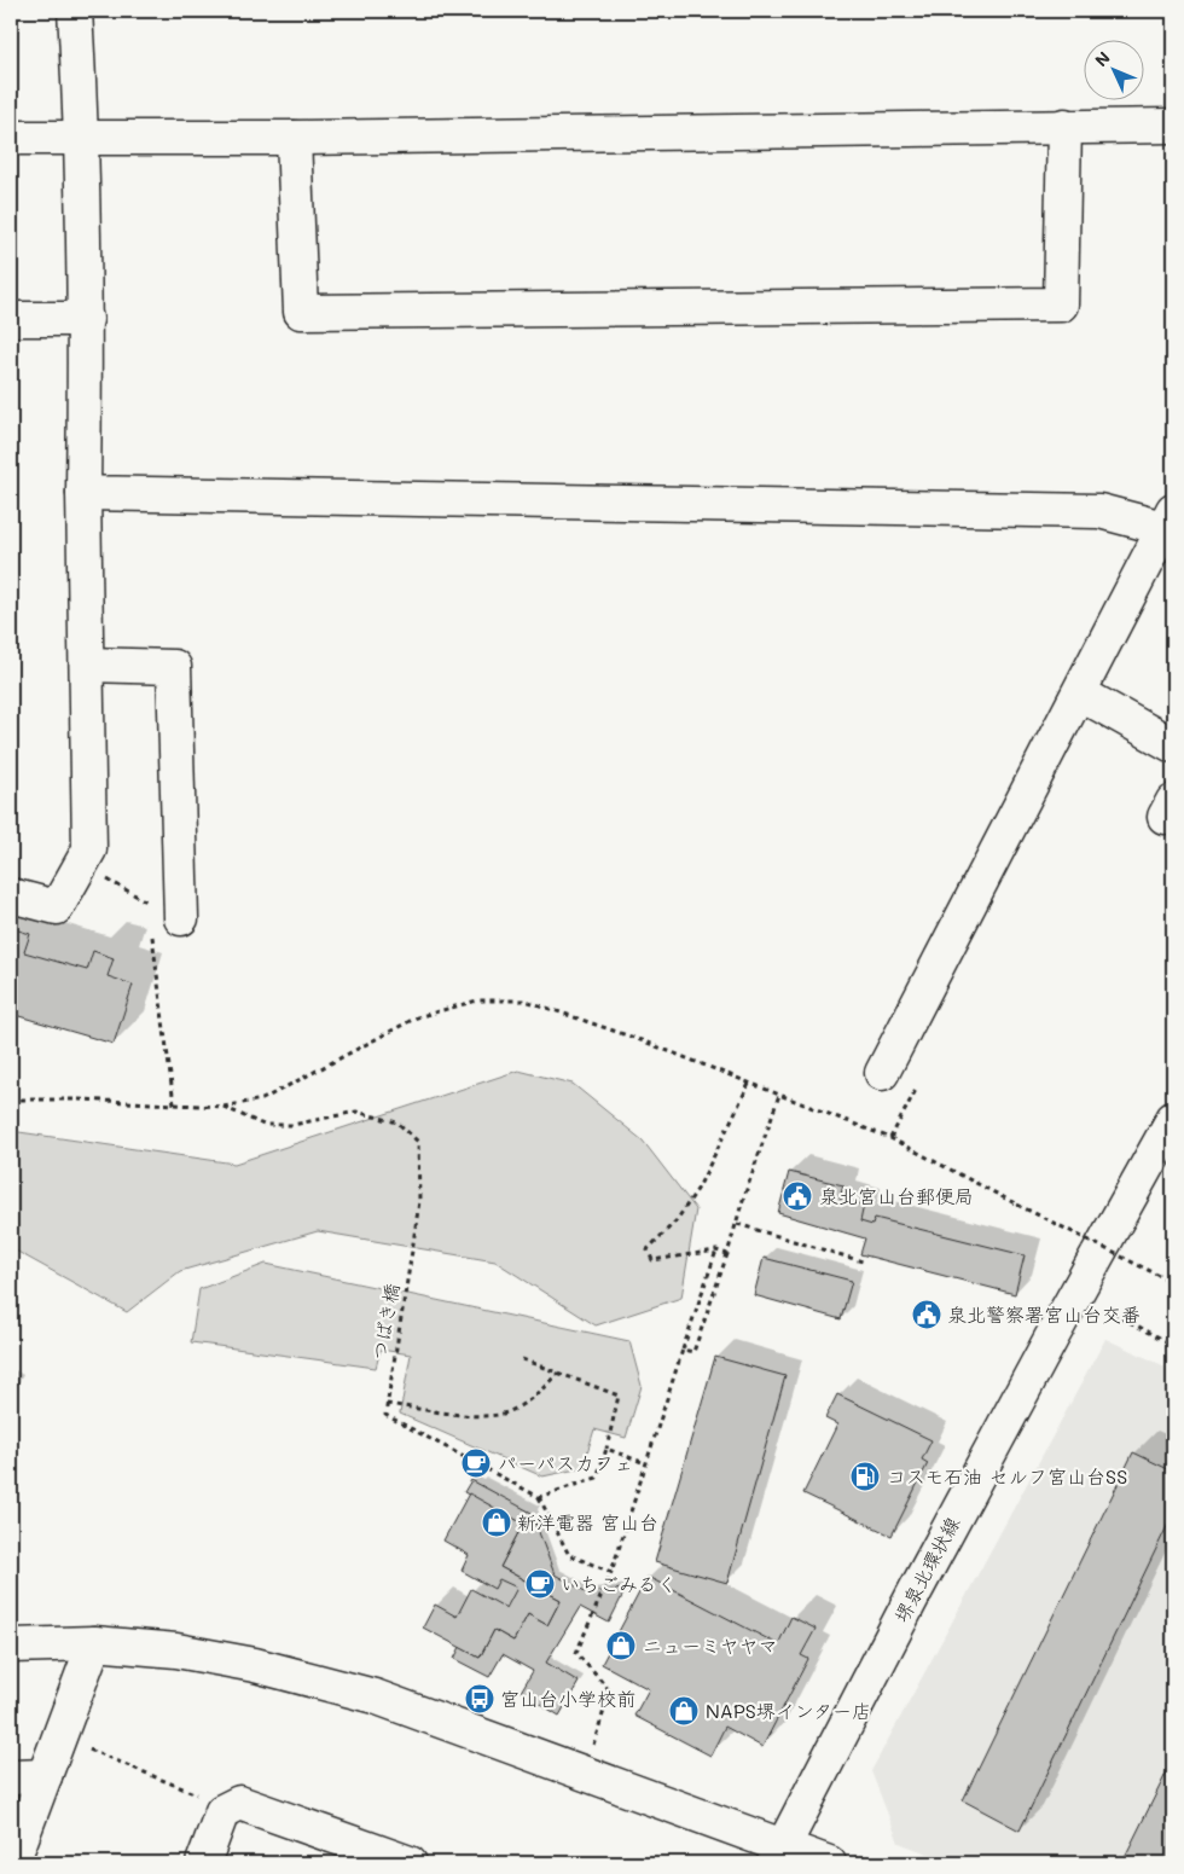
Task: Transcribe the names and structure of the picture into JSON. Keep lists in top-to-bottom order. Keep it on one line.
{"streets":{"street":["堺泉北環状線"],"path":["つばき橋"]},"places":{"public building":["泉北宮山台郵便局","泉北警察署宮山台交番"],"cafe":["パーパスカフェ","いちごみるく"],"fuel station":["コスモ石油 セルフ宮山台SS"],"shop":["新洋電器 宮山台","ニューミヤヤマ","NAPS堺インター店"],"bus stop":["宮山台小学校前"]},"north":"top left"}
